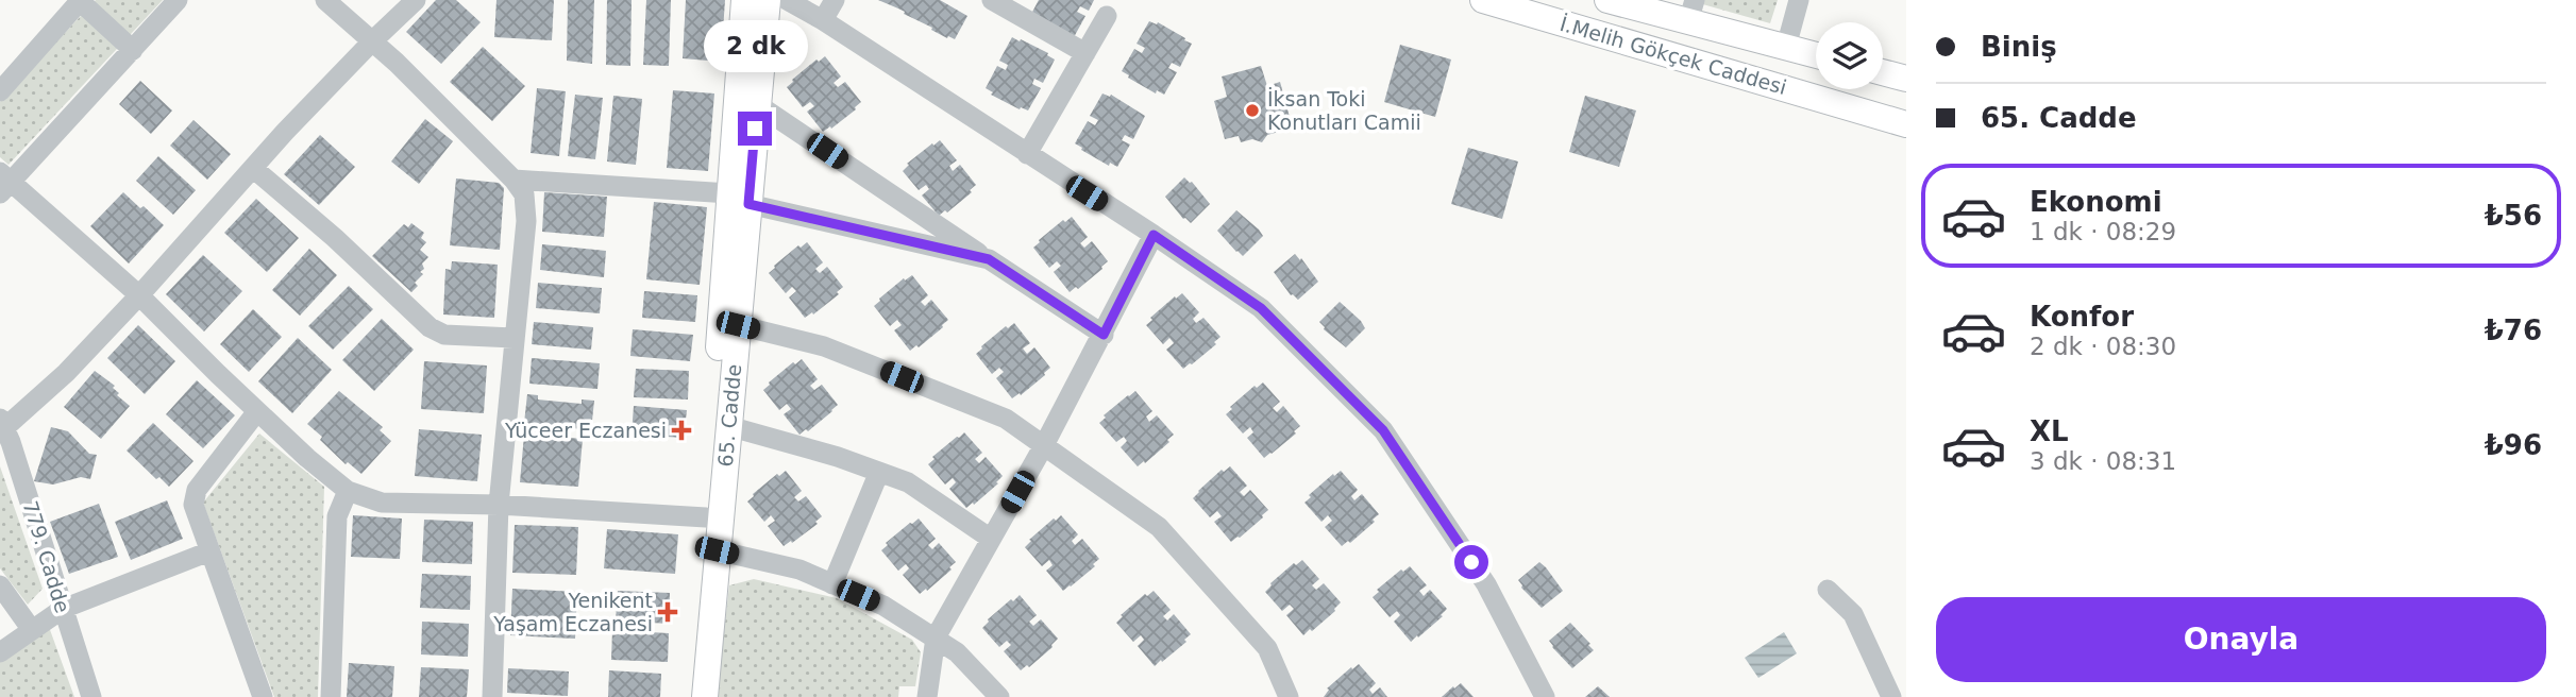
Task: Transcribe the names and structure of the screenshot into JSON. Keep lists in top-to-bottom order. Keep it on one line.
{"streets":{"main road":["İ.Melih Gökçek Caddesi","65. Cadde"],"street":["779. Cadde"]},"places":{"other":["İksan Toki Konutları Camii"],"health":["Yüceer Eczanesi","Yenikent Yaşam Eczanesi"]},"page":{"banner":["Biniş","65. Cadde"],"bubble":"2 dk","list":[{"name":"Ekonomi","note":"1 dk · 08:29","value":"₺56"},{"name":"Konfor","note":"2 dk · 08:30","value":"₺76"},{"name":"XL","note":"3 dk · 08:31","value":"₺96"}],"buttons":"Onayla"}}
